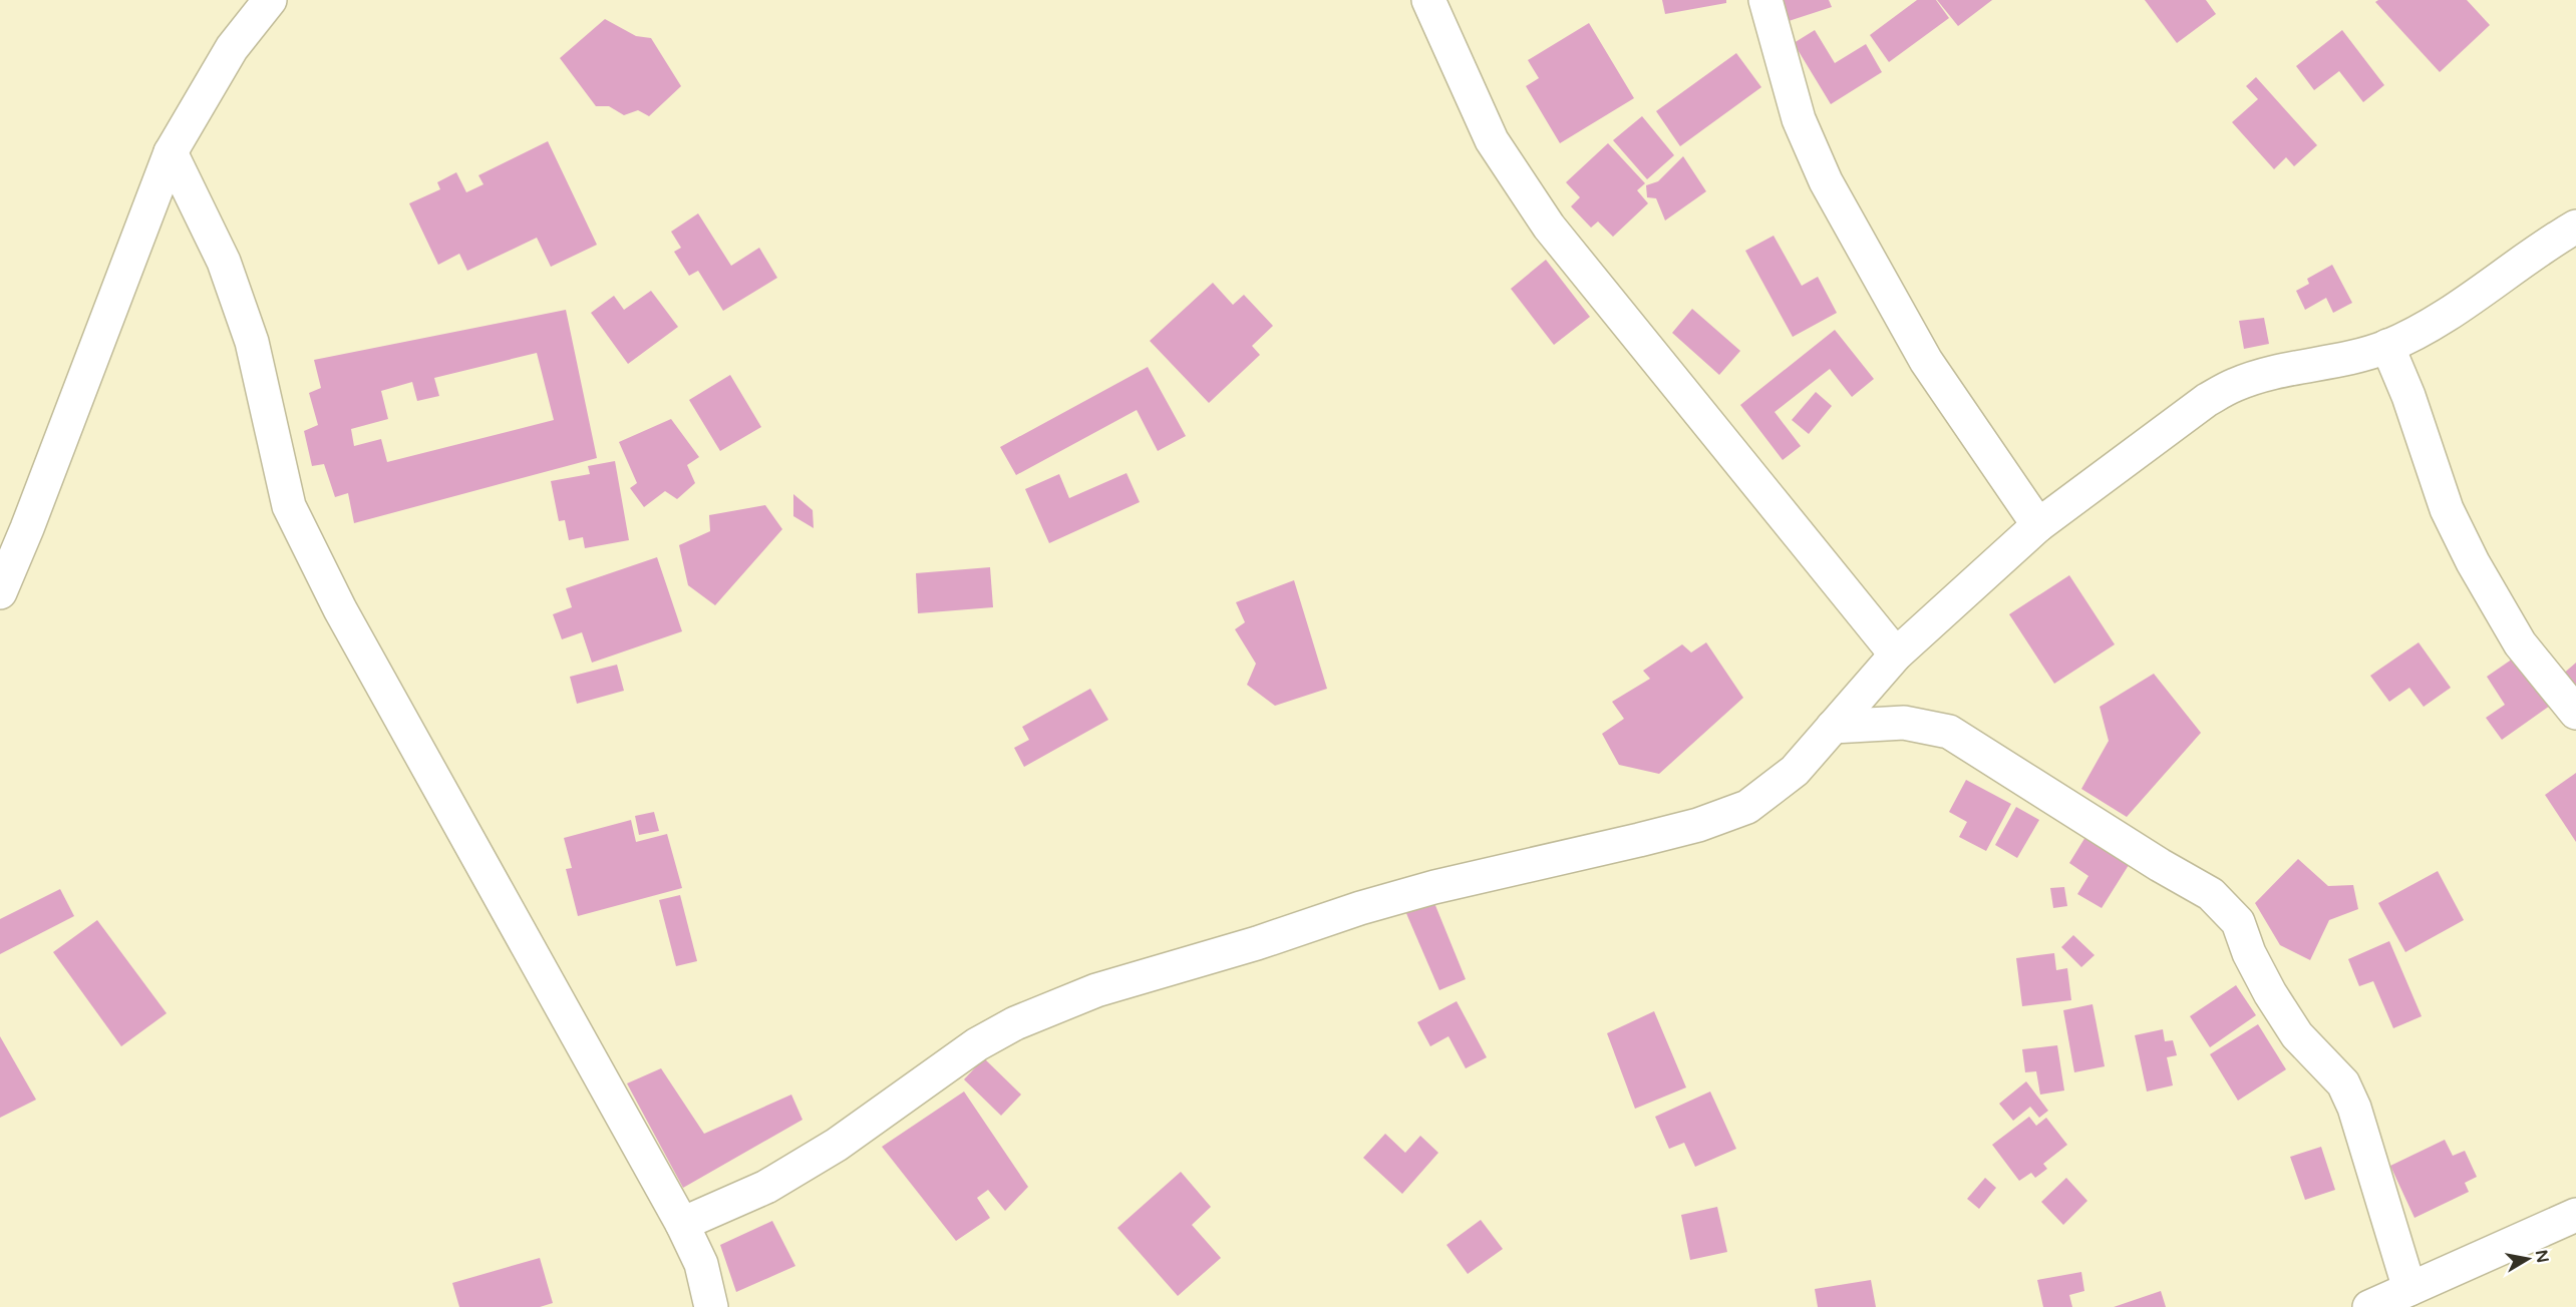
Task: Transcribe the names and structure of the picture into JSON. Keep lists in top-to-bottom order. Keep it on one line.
{"north":"right"}
